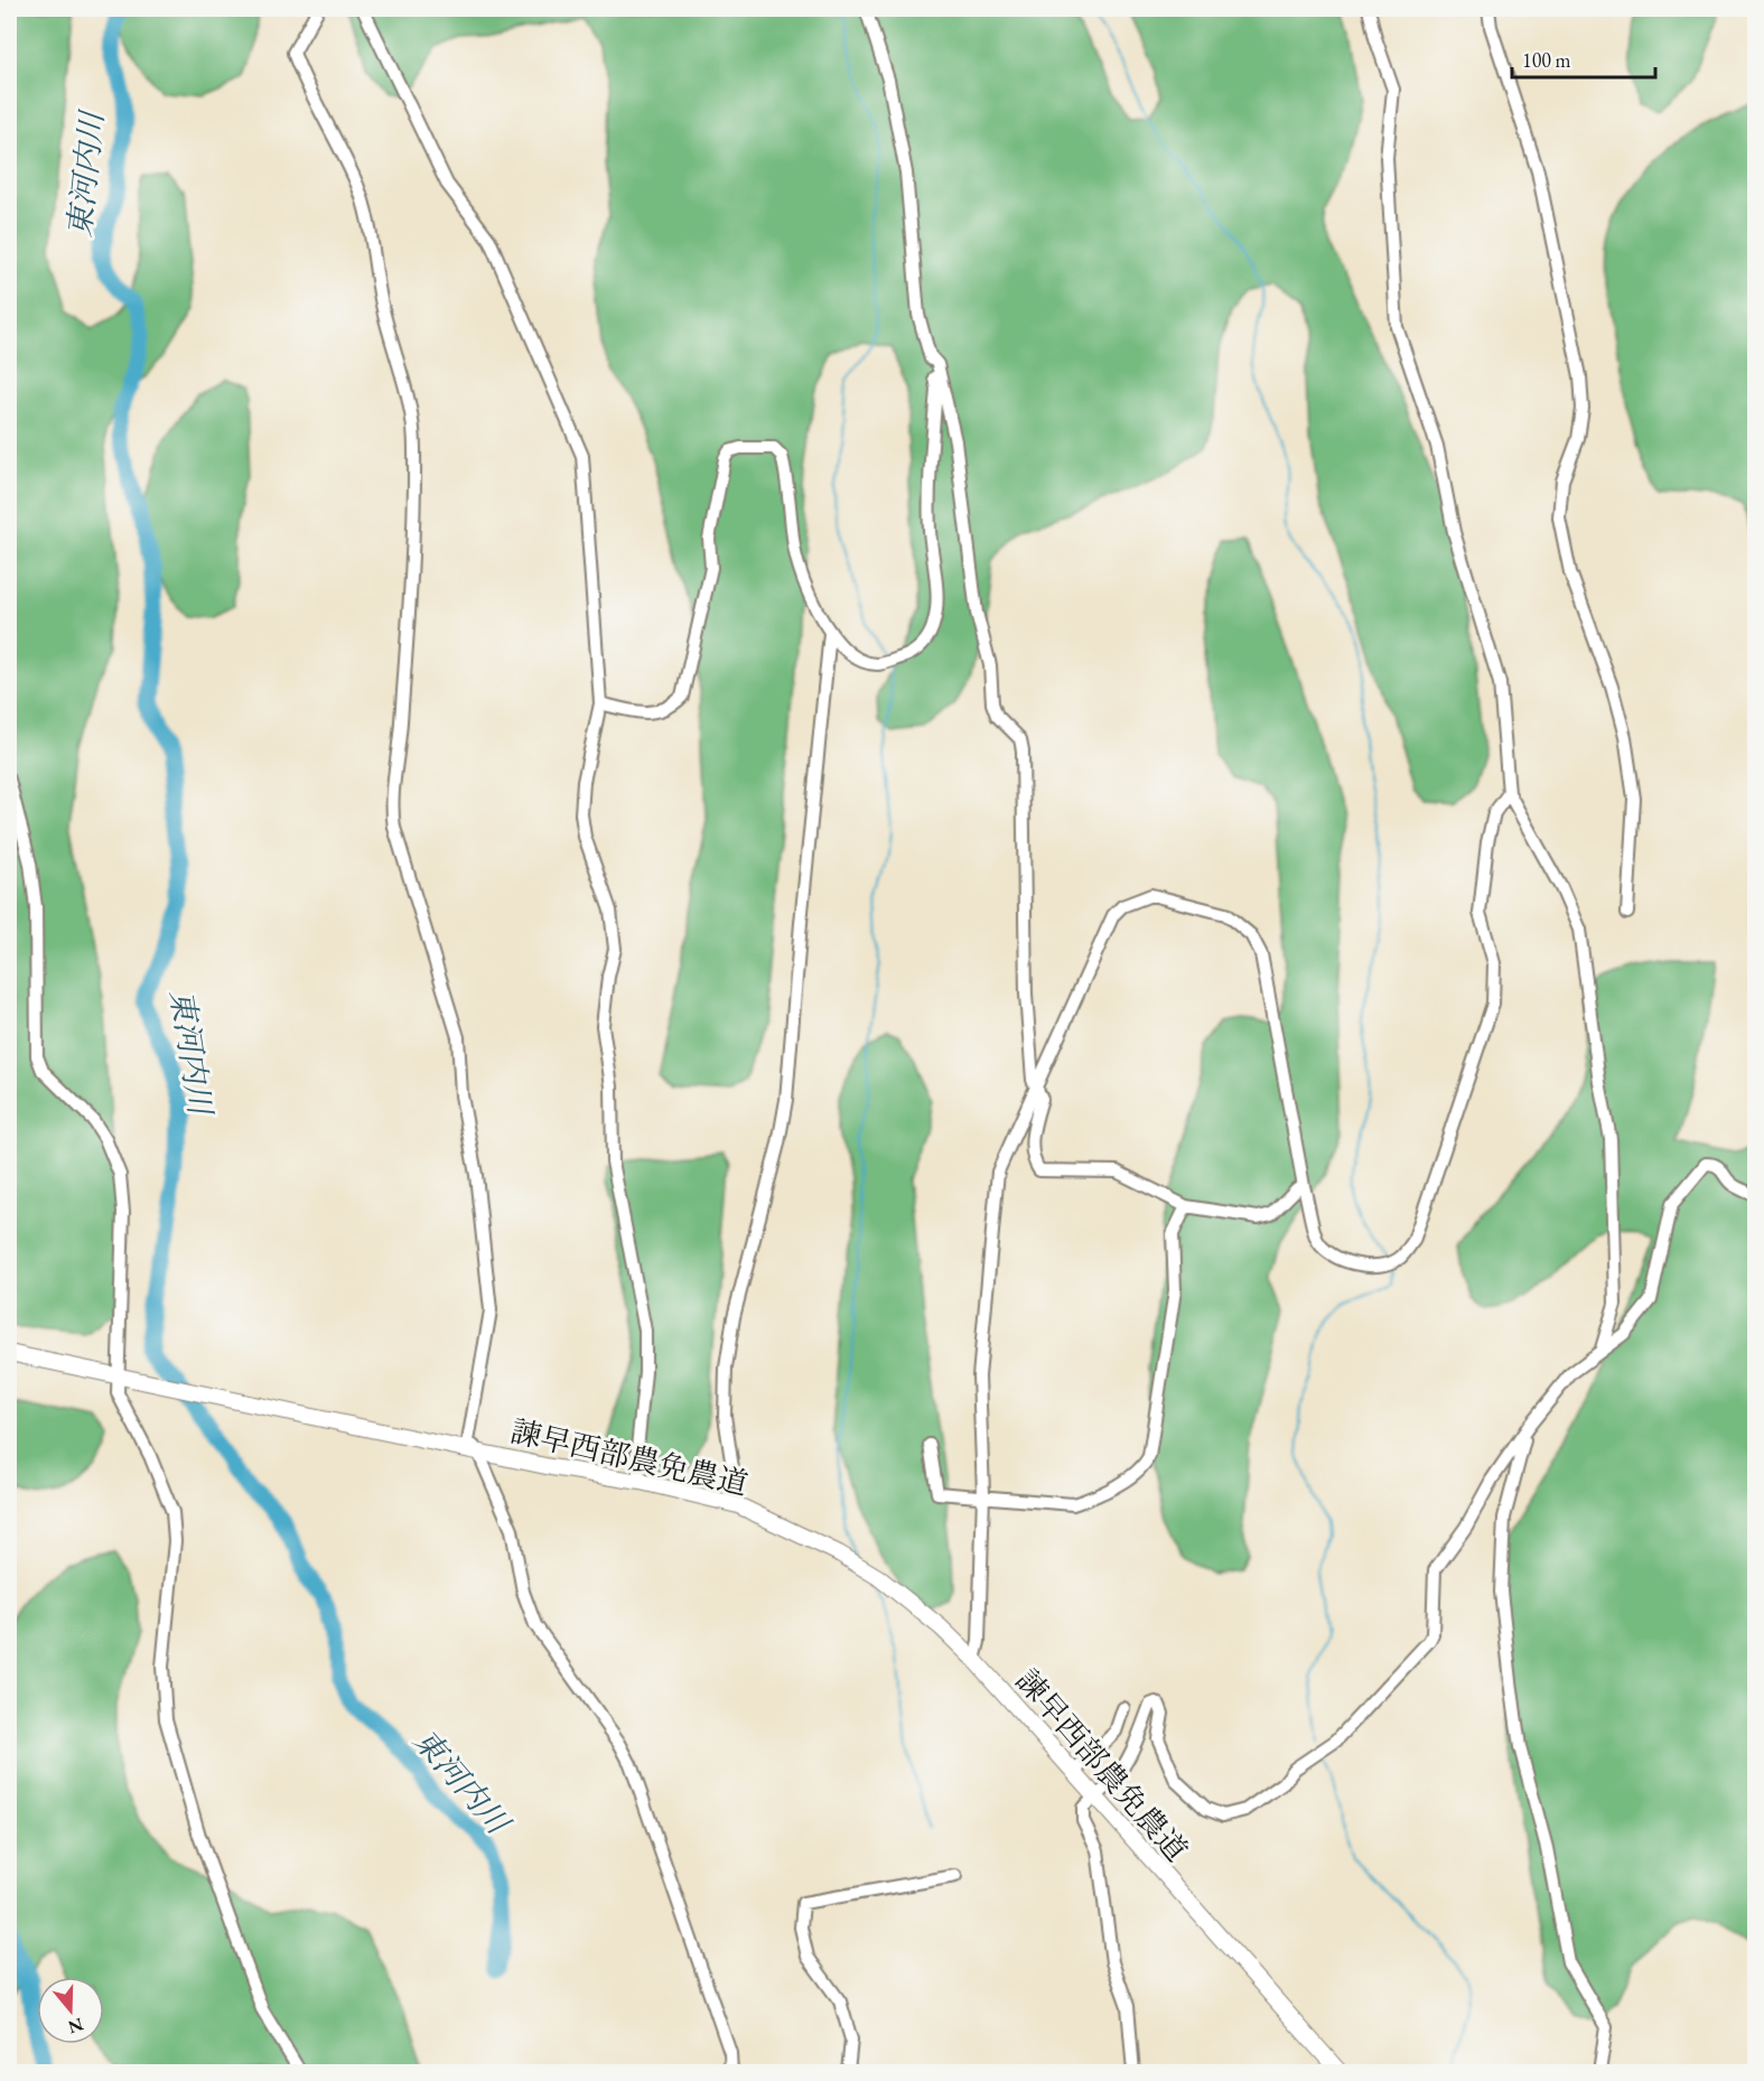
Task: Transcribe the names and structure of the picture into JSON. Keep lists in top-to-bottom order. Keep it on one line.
{"streets":{"street":["諫早西部農免農道"]},"water":["東河内川"],"scale_bar":"100 m","north":"bottom"}
